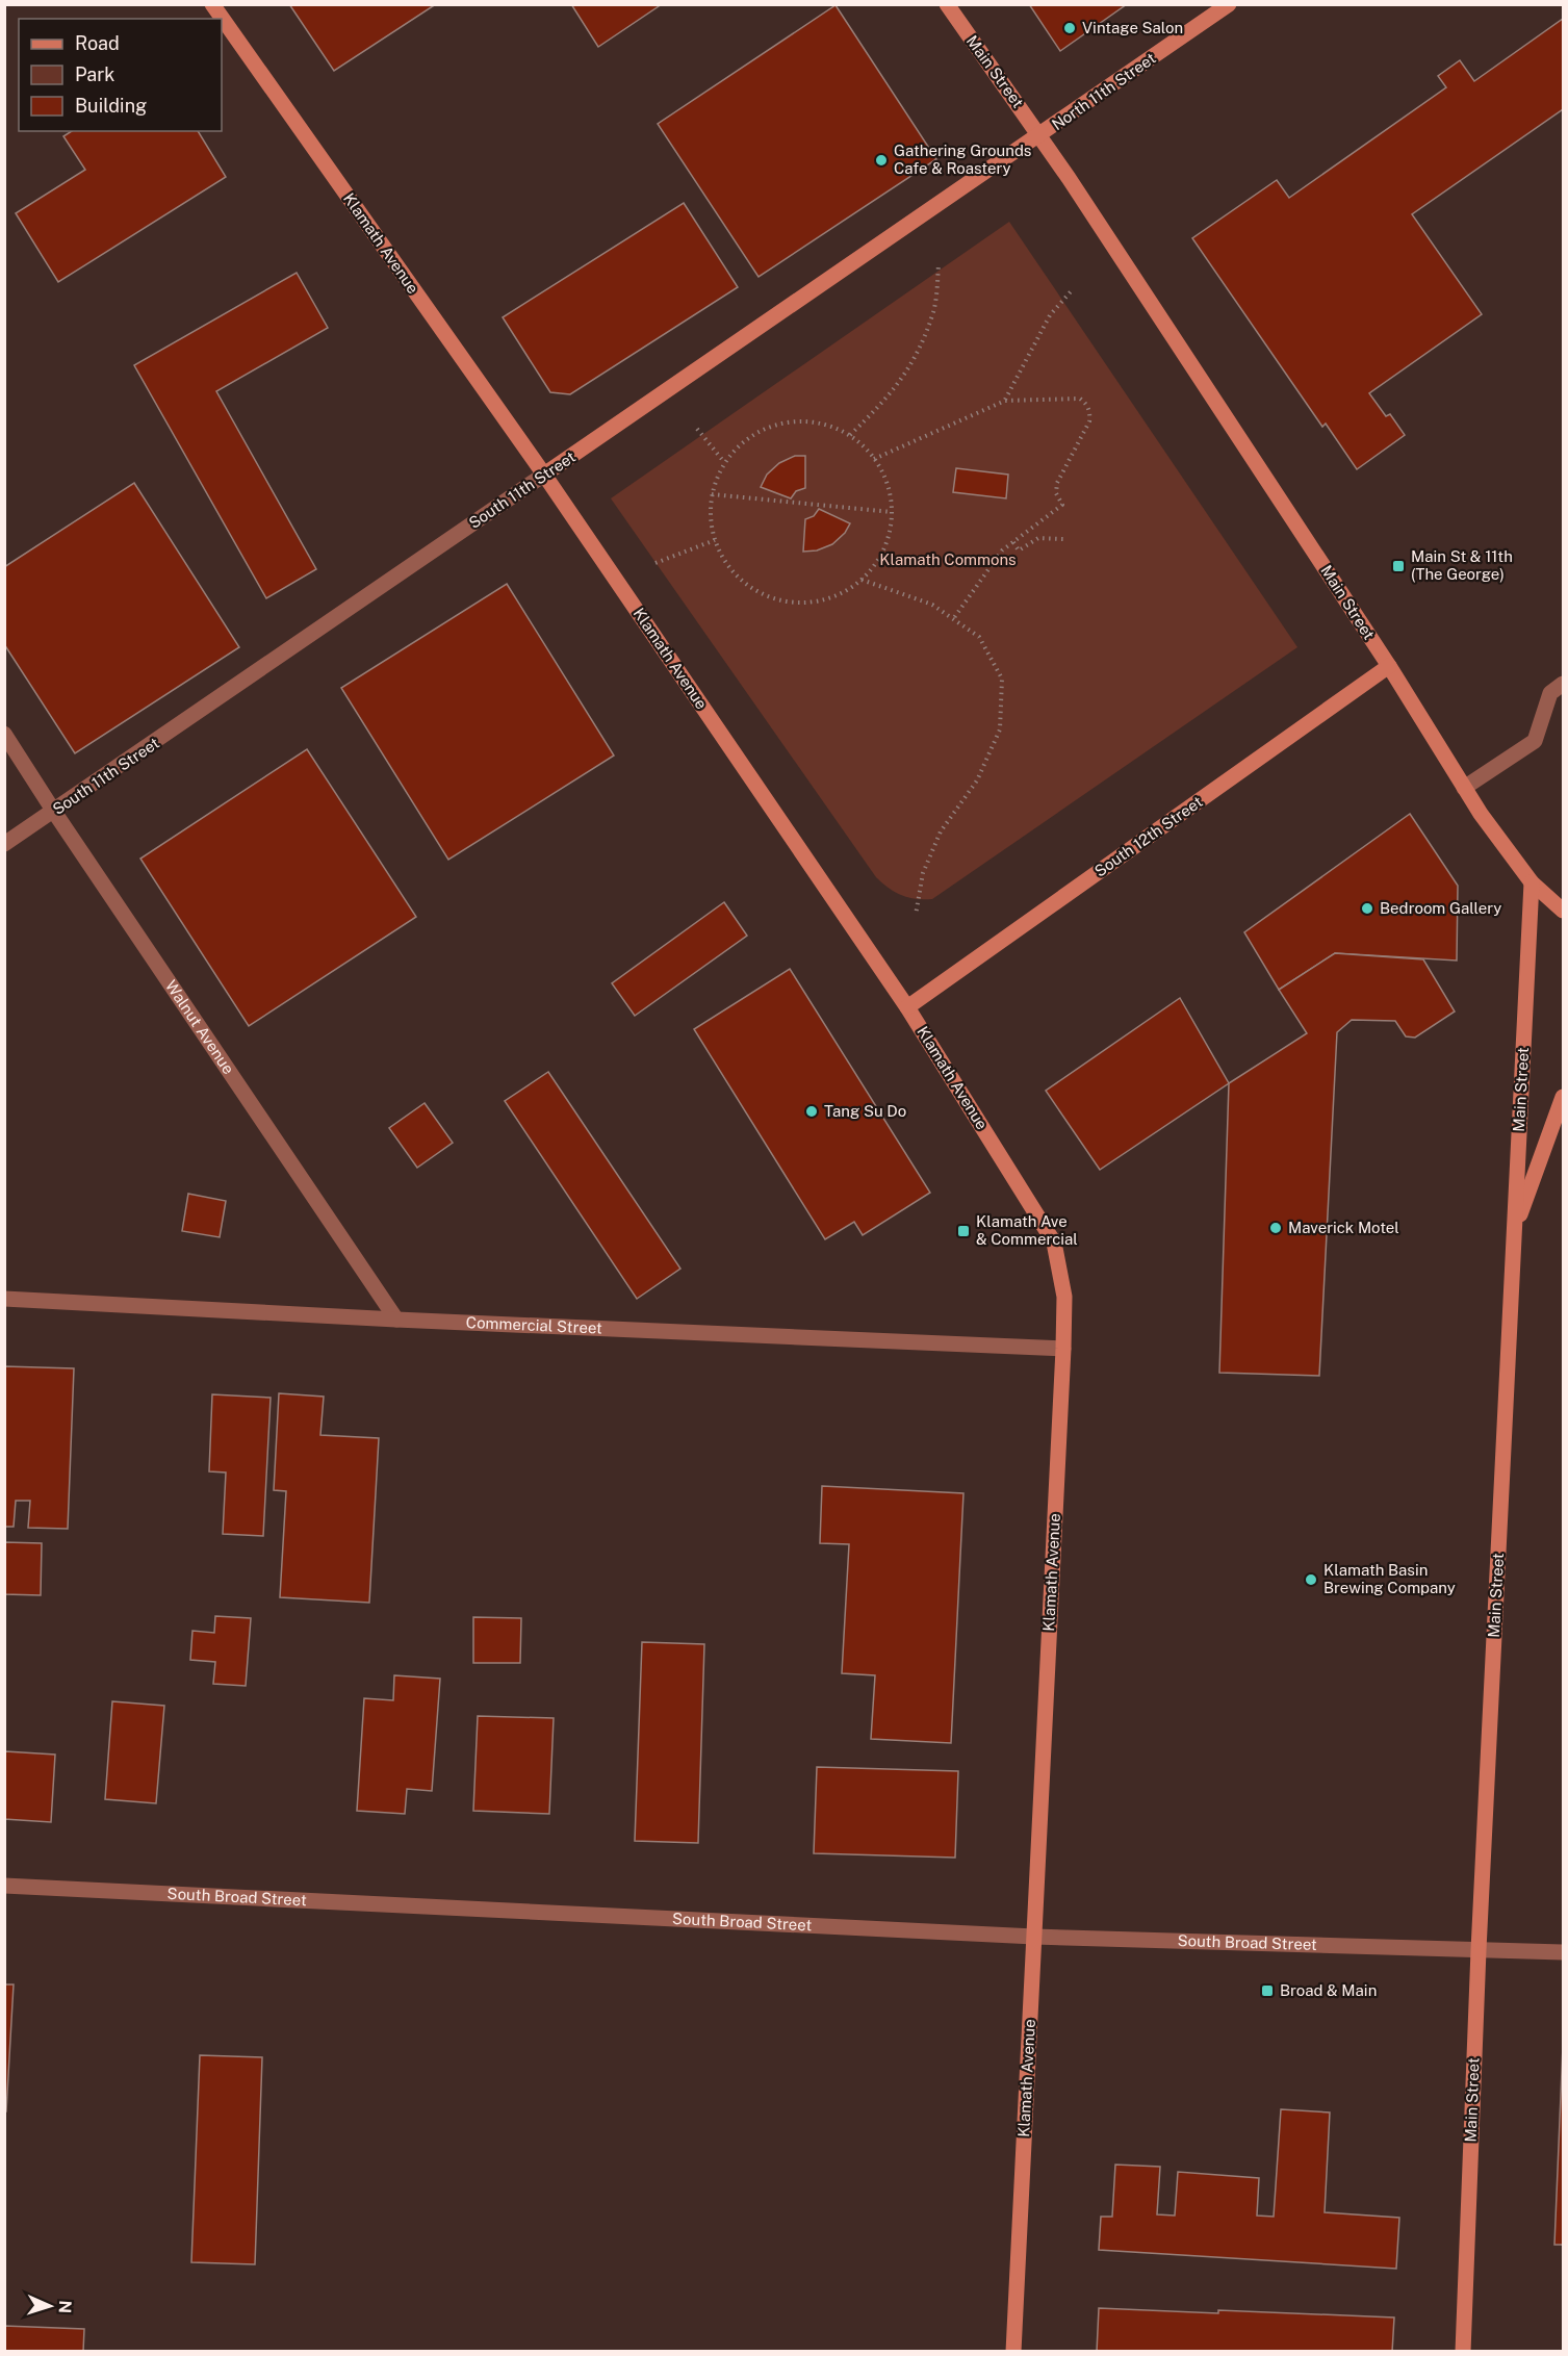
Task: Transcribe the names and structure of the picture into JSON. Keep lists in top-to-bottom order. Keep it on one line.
{"streets":{"street":["Main Street","North 11th Street","Klamath Avenue","South 11th Street","South 12th Street","Walnut Avenue","Commercial Street","South Broad Street"]},"crossings":[["Main Street","North 11th Street"],["Main Street","South 11th Street"],["Main Street","South 12th Street"],["Main Street","South Broad Street"],["North 11th Street","South 11th Street"],["Klamath Avenue","South 11th Street"],["Klamath Avenue","South 12th Street"],["Klamath Avenue","Commercial Street"],["Klamath Avenue","South Broad Street"],["South 11th Street","Walnut Avenue"],["Walnut Avenue","Commercial Street"]],"parks":["Klamath Commons"],"places":{"other":["Vintage Salon","Gathering Grounds Cafe & Roastery","Bedroom Gallery","Tang Su Do","Maverick Motel","Klamath Basin Brewing Company"],"transit":["Main St & 11th (The George)","Klamath Ave & Commercial","Broad & Main"]},"legend":["Road","Park","Building"],"north":"right"}
